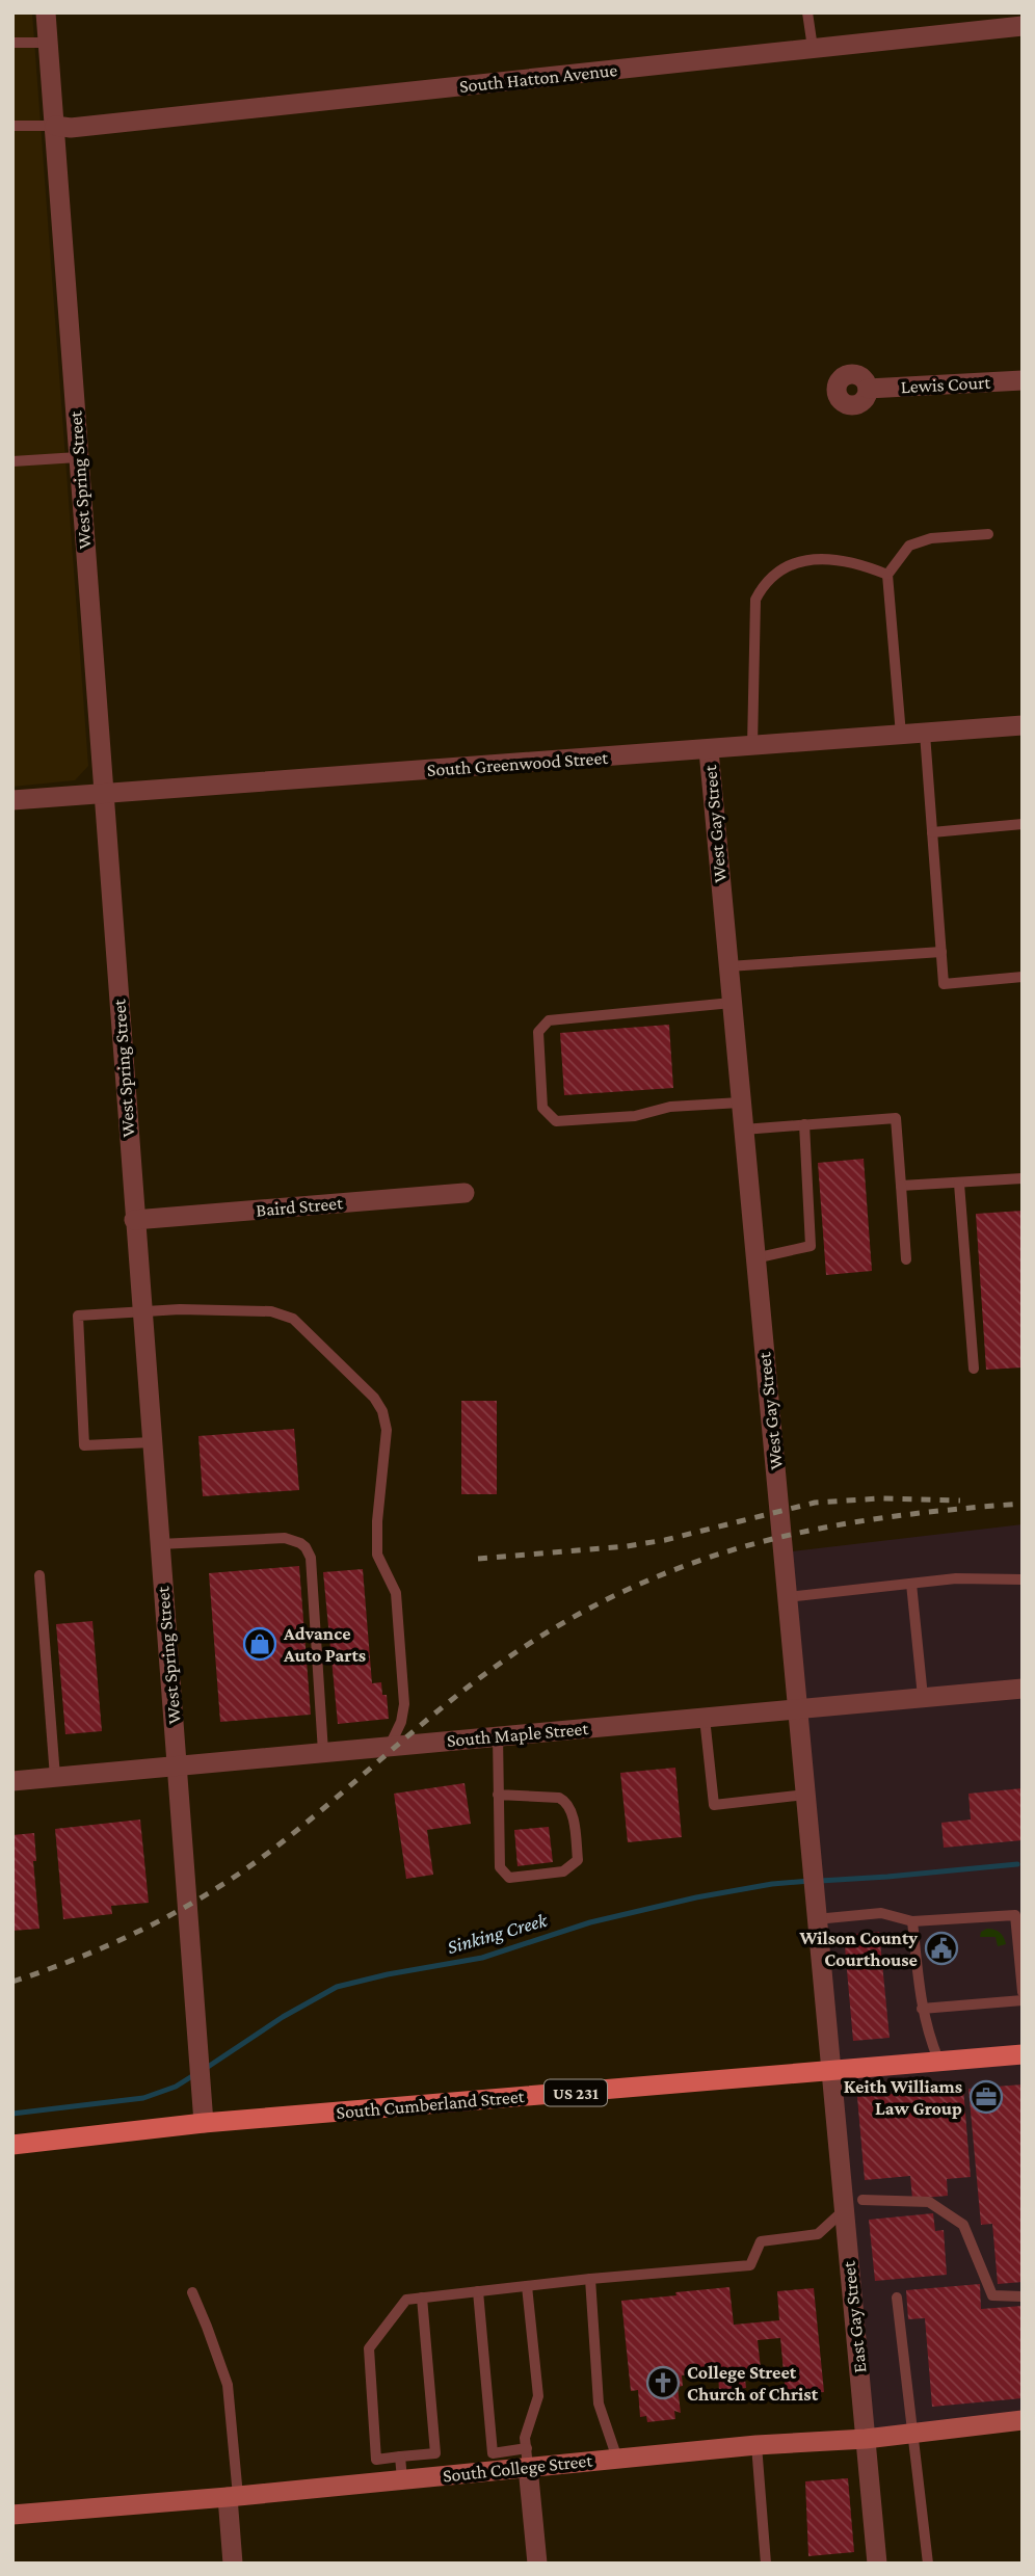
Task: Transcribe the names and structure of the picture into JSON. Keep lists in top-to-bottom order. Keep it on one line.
{"streets":{"main road":["US 231","South Cumberland Street","South College Street"],"street":["South Hatton Avenue","Lewis Court","West Spring Street","South Greenwood Street","West Gay Street","Baird Street","South Maple Street","East Gay Street"]},"crossings":[["South Hatton Avenue","West Spring Street"],["West Spring Street","South Greenwood Street"],["West Spring Street","Baird Street"],["West Spring Street","South Maple Street"],["West Spring Street","South Cumberland Street"],["South Greenwood Street","West Gay Street"],["West Gay Street","South Maple Street"],["West Gay Street","South Cumberland Street"],["West Gay Street","East Gay Street"],["South Cumberland Street","East Gay Street"],["East Gay Street","South College Street"]],"water":["Sinking Creek"],"places":{"shop":["Advance Auto Parts"],"public building":["Wilson County Courthouse"],"office":["Keith Williams Law Group"],"church":["College Street Church of Christ"]}}
